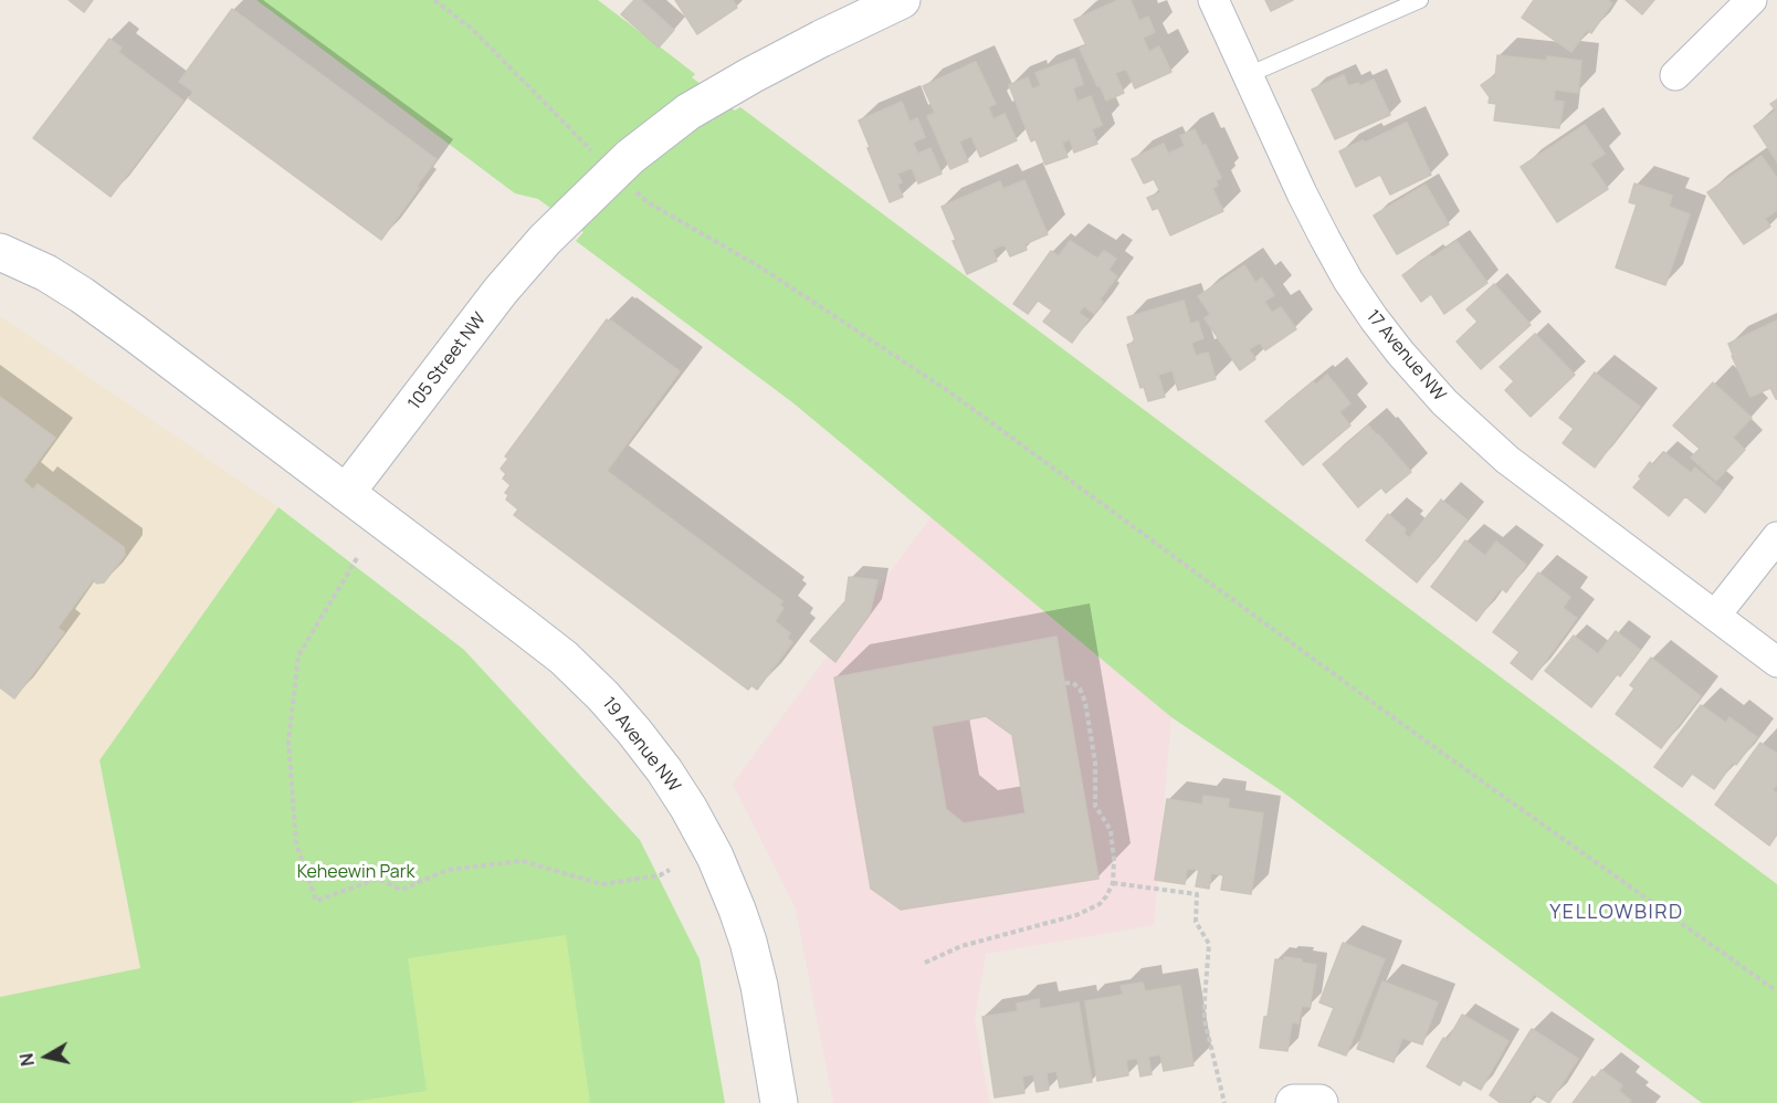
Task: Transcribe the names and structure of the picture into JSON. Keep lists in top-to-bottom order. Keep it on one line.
{"streets":{"street":["17 Avenue NW","105 Street NW","19 Avenue NW"]},"crossings":[["105 Street NW","19 Avenue NW"]],"districts":["YELLOWBIRD"],"parks":["Keheewin Park"],"north":"left"}
